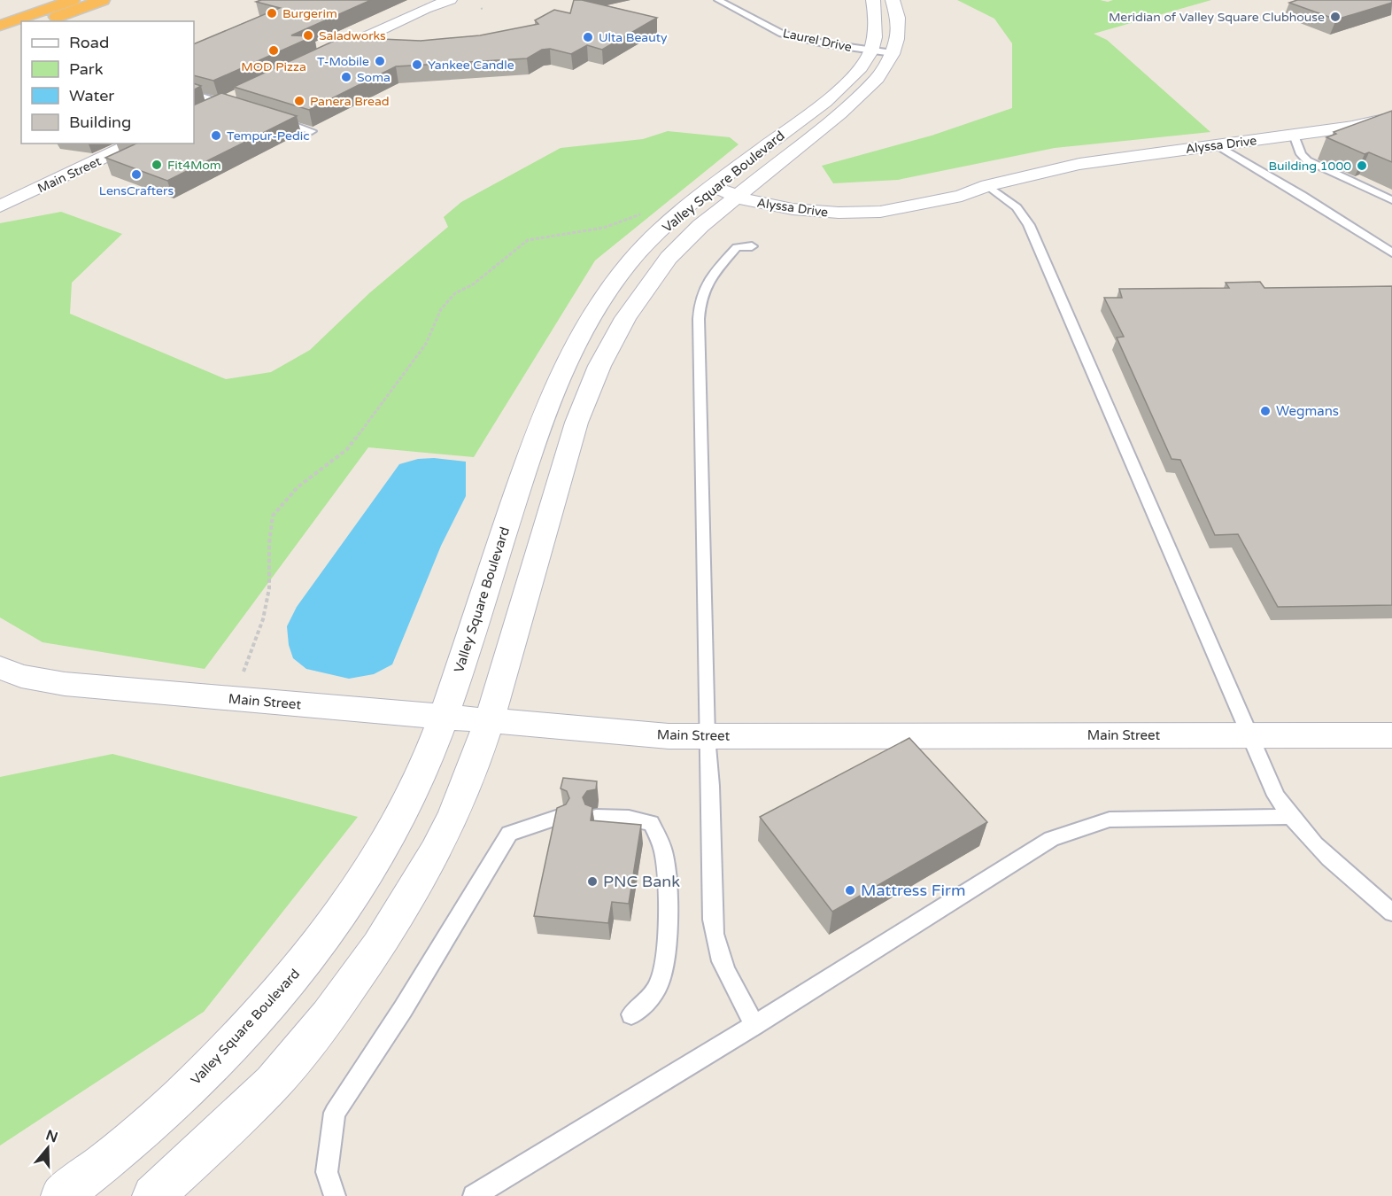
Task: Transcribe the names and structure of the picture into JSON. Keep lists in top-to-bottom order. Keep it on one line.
{"streets":{"street":["Alyssa Drive","Main Street","Valley Square Boulevard"],"lane":["Laurel Drive"]},"crossings":[["Laurel Drive","Valley Square Boulevard"],["Alyssa Drive","Valley Square Boulevard"],["Main Street","Valley Square Boulevard"]],"places":["Burgerim","Meridian of Valley Square Clubhouse","Saladworks","Ulta Beauty","MOD Pizza","T-Mobile","Yankee Candle","Soma","Panera Bread","Tempur-Pedic","Fit4Mom","Building 1000","LensCrafters","Wegmans","PNC Bank","Mattress Firm"],"legend":["Road","Park","Water","Building"],"north":"top"}
